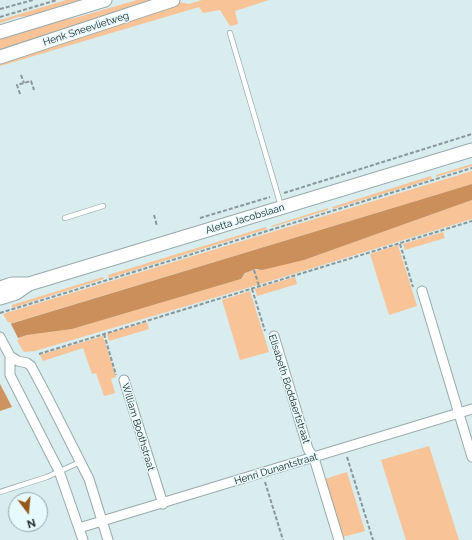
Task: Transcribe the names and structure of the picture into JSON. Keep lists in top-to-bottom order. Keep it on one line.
{"streets":{"street":["Henk Sneevlietweg","Aletta Jacobslaan","Elisabeth Boddaertstraat","William Boothstraat","Henri Dunantstraat"]},"crossings":[["Elisabeth Boddaertstraat","Henri Dunantstraat"],["William Boothstraat","Henri Dunantstraat"]],"north":"bottom"}
